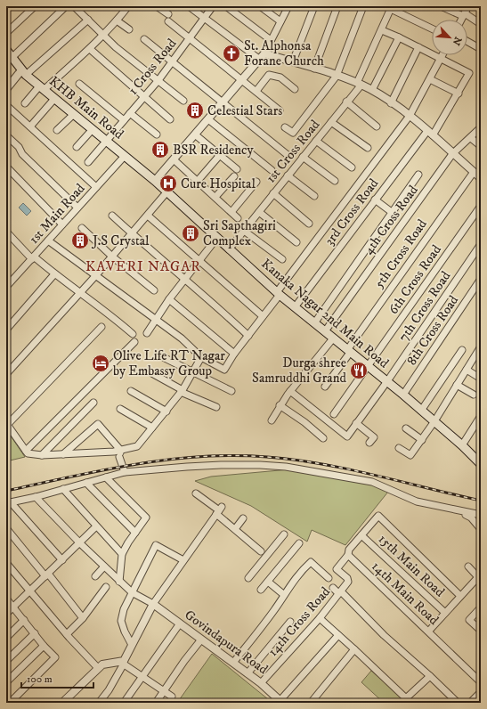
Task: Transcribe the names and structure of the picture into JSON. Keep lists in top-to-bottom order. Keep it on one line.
{"streets":{"main road":["KHB Main Road","Kanaka Nagar 2nd Main Road"],"street":["1 Cross Road","1st Cross Road","3rd Cross Road","1st Main Road","4th Cross Road","5th Cross Road","6th Cross Road","7th Cross Road","8th Cross Road","15th Main Road","14th Main Road","14th Cross Road","Govindapura Road"]},"crossings":[["1 Cross Road","KHB Main Road"],["KHB Main Road","1st Main Road"],["KHB Main Road","Kanaka Nagar 2nd Main Road"],["1st Cross Road","Kanaka Nagar 2nd Main Road"],["3rd Cross Road","Kanaka Nagar 2nd Main Road"],["4th Cross Road","Kanaka Nagar 2nd Main Road"],["5th Cross Road","Kanaka Nagar 2nd Main Road"],["6th Cross Road","Kanaka Nagar 2nd Main Road"],["7th Cross Road","Kanaka Nagar 2nd Main Road"],["Kanaka Nagar 2nd Main Road","8th Cross Road"],["14th Cross Road","Govindapura Road"]],"districts":["KAVERI NAGAR"],"places":{"church":["St. Alphonsa Forane Church"],"building":["Celestial Stars","BSR Residency","Sri Sapthagiri Complex","J.S Crystal"],"hospital":["Cure Hospital"],"hotel":["Olive Life RT Nagar by Embassy Group"],"restaurant":["Durga shree Samruddhi Grand"]},"scale_bar":"100 m","north":"bottom right"}
